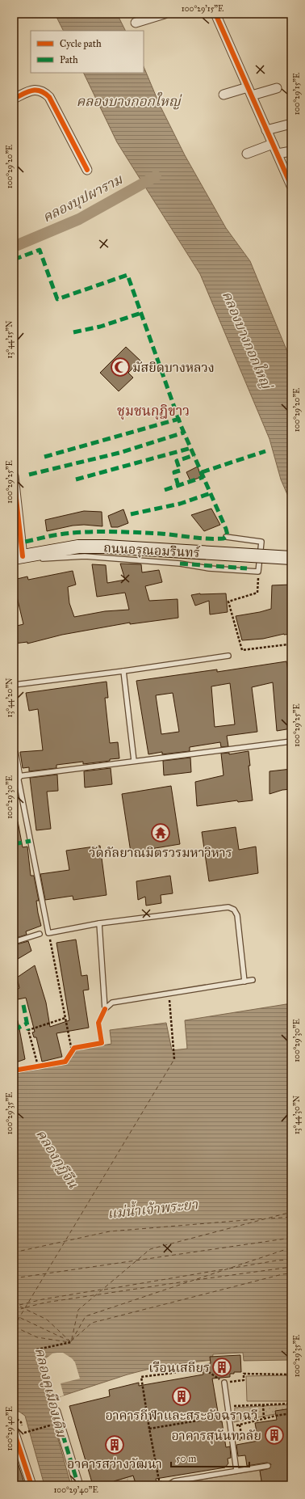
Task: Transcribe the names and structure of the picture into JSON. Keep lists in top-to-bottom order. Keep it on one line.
{"streets":{"main road":["ถนนอรุณอมรินทร์"]},"districts":["ชุมชนกุฎิขาว"],"water":["คลองบางกอกใหญ่","คลองบุปผาราม","คลองกุฎีจีน","แม่น้ำเจ้าพระยา","คลองคูเมืองเดิม"],"places":{"mosque":["มัสยิดบางหลวง"],"temple":["วัดกัลยาณมิตรวรมหาวิหาร"],"building":["เรือนเสถียร","อาคารกีฬาและสระอัจฉราฉวี","อาคารสุนันทาลัย","อาคารสว่างวัฒนา"]},"legend":["Cycle path","Path"],"scale_bar":"50 m","coordinates":["100°29'15\"E","100°29'20\"E","13°44'15\"N","100°29'25\"E","13°44'20\"N","100°29'30\"E","100°29'35\"E","13°44'30\"N","100°29'40\"E"]}
